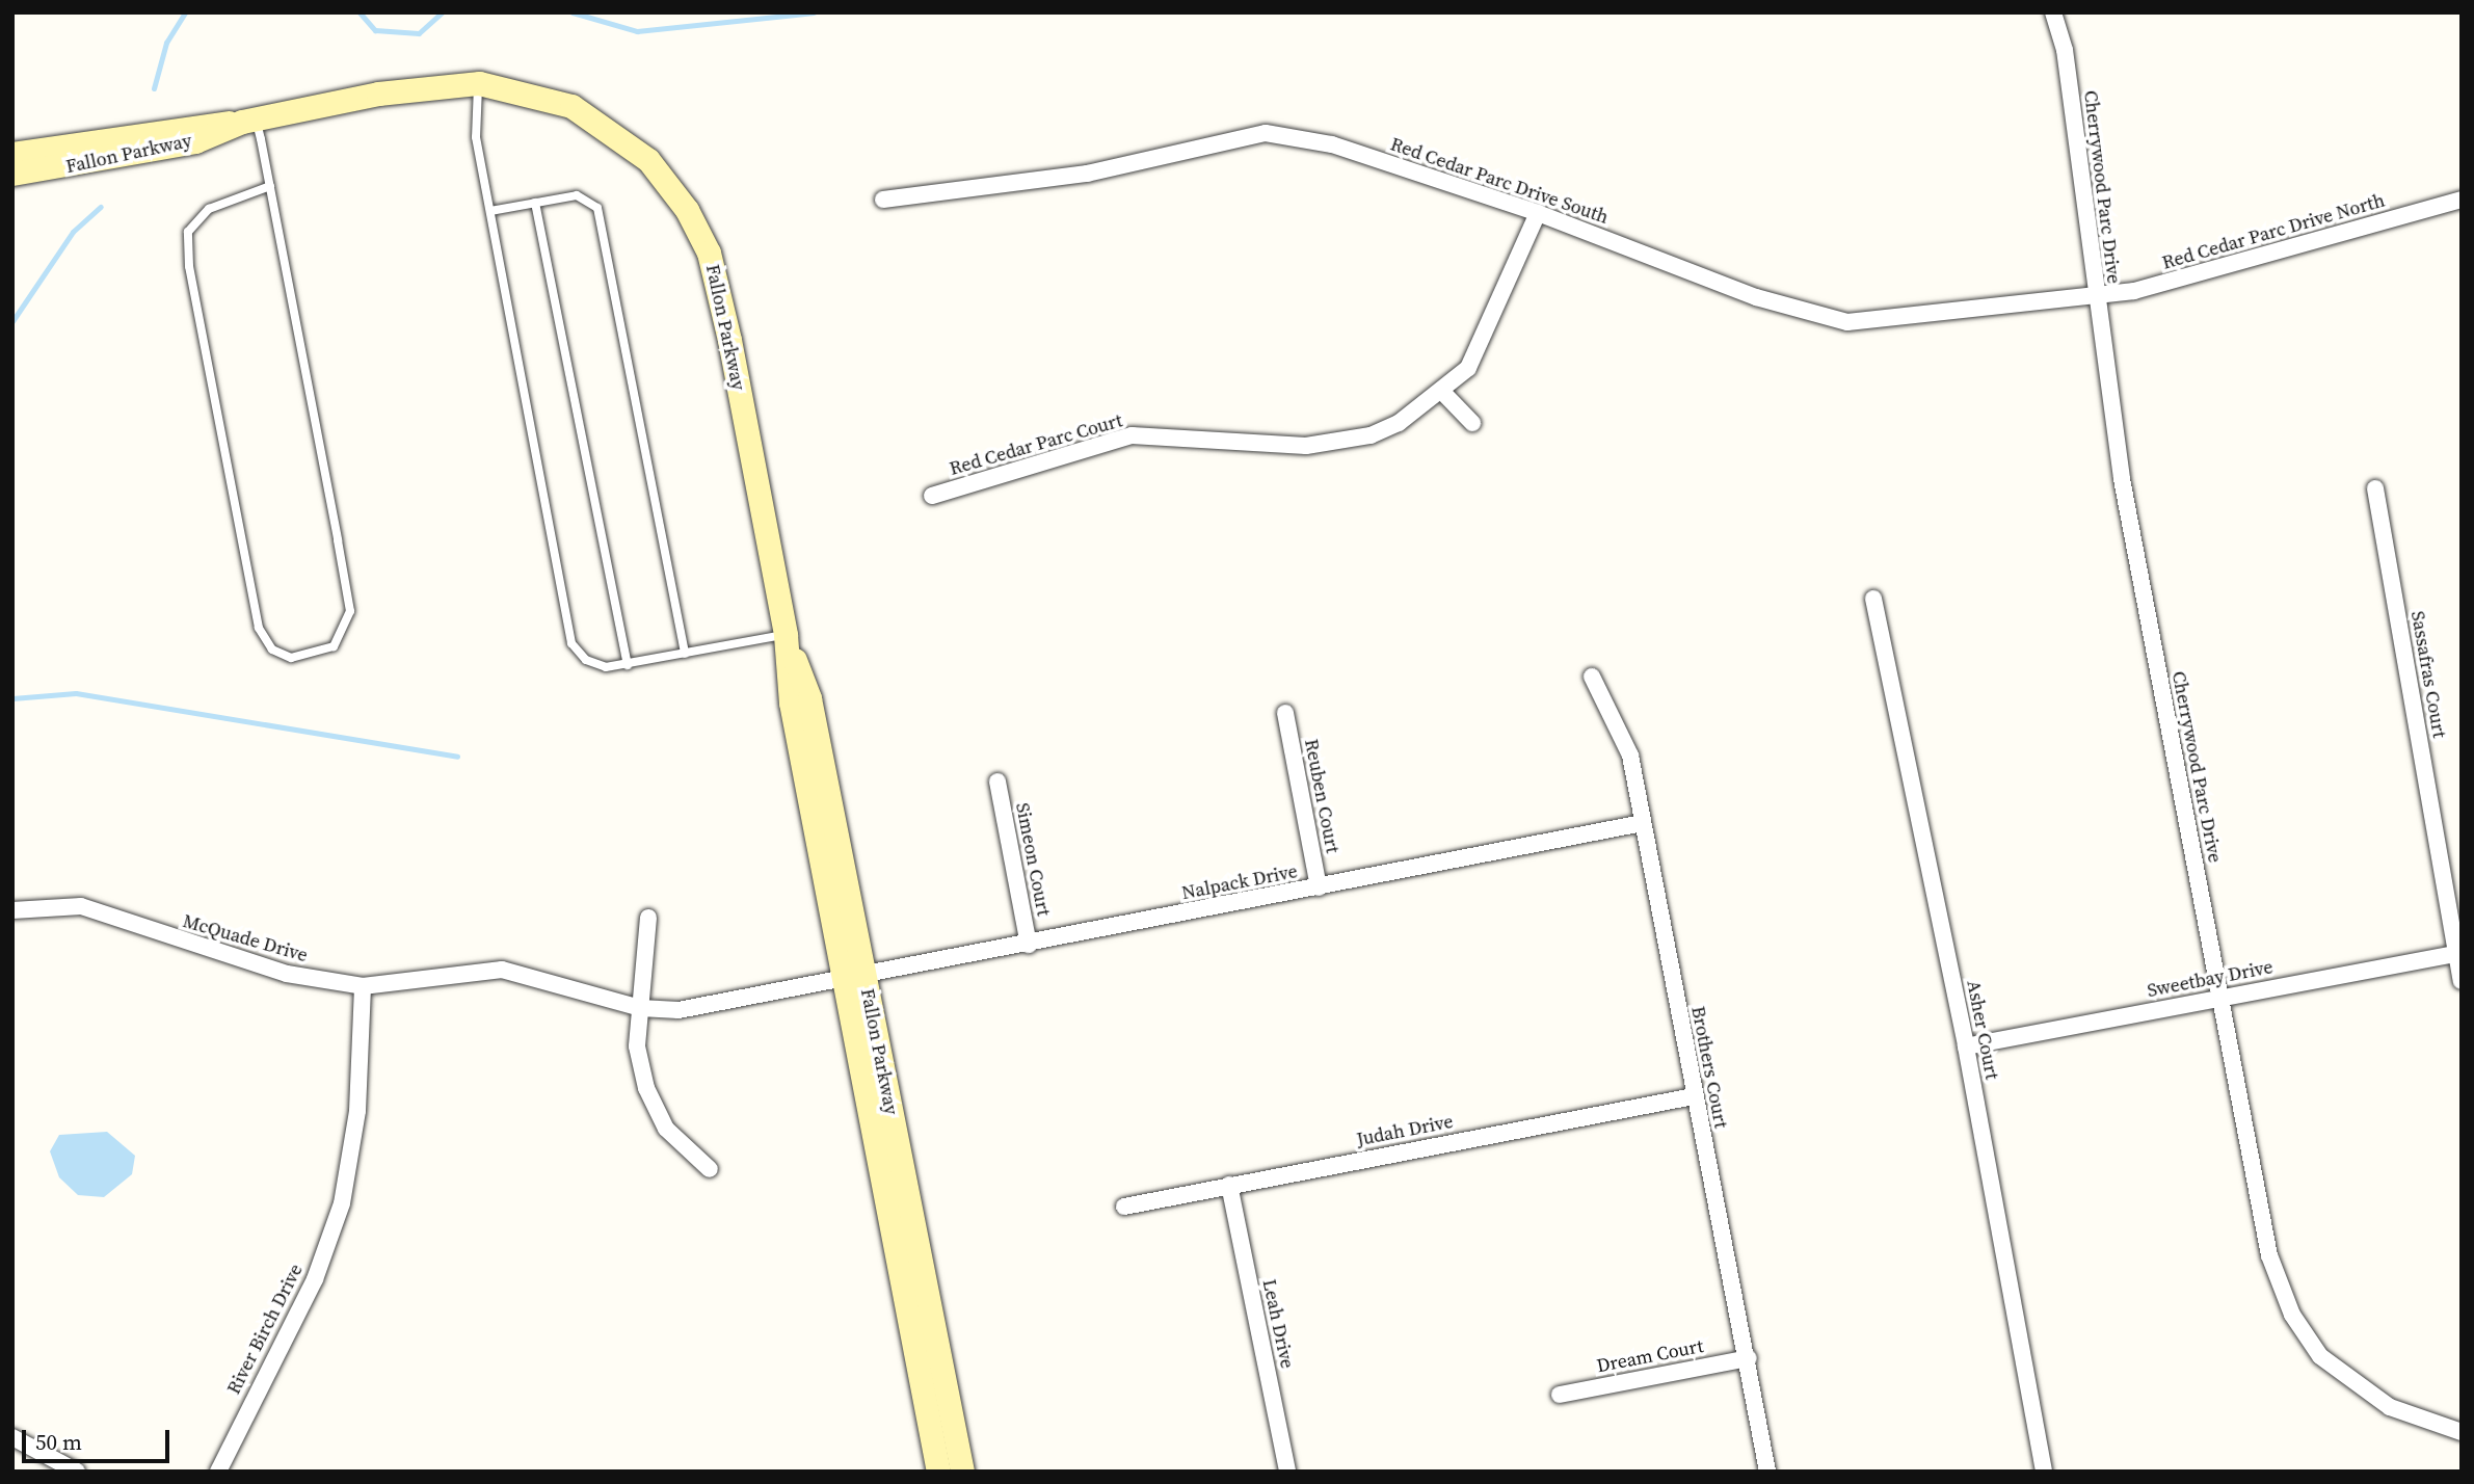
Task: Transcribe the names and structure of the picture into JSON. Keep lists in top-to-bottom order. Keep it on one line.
{"streets":{"street":["Fallon Parkway","Red Cedar Parc Drive South","Cherrywood Parc Drive","Red Cedar Parc Drive North","Red Cedar Parc Court","Sassafras Court","Reuben Court","Simeon Court","Nalpack Drive","McQuade Drive","Sweetbay Drive","Asher Court","Brothers Court","Judah Drive","Leah Drive","River Birch Drive","Dream Court"]},"crossings":[["Fallon Parkway","Nalpack Drive"],["Fallon Parkway","McQuade Drive"],["Red Cedar Parc Drive South","Cherrywood Parc Drive"],["Red Cedar Parc Drive South","Red Cedar Parc Drive North"],["Red Cedar Parc Drive South","Red Cedar Parc Court"],["Cherrywood Parc Drive","Red Cedar Parc Drive North"],["Cherrywood Parc Drive","Sweetbay Drive"],["Sassafras Court","Sweetbay Drive"],["Reuben Court","Nalpack Drive"],["Simeon Court","Nalpack Drive"],["Nalpack Drive","McQuade Drive"],["Nalpack Drive","Brothers Court"],["McQuade Drive","River Birch Drive"],["Sweetbay Drive","Asher Court"],["Brothers Court","Judah Drive"],["Brothers Court","Dream Court"],["Judah Drive","Leah Drive"]],"scale_bar":"50 m"}
